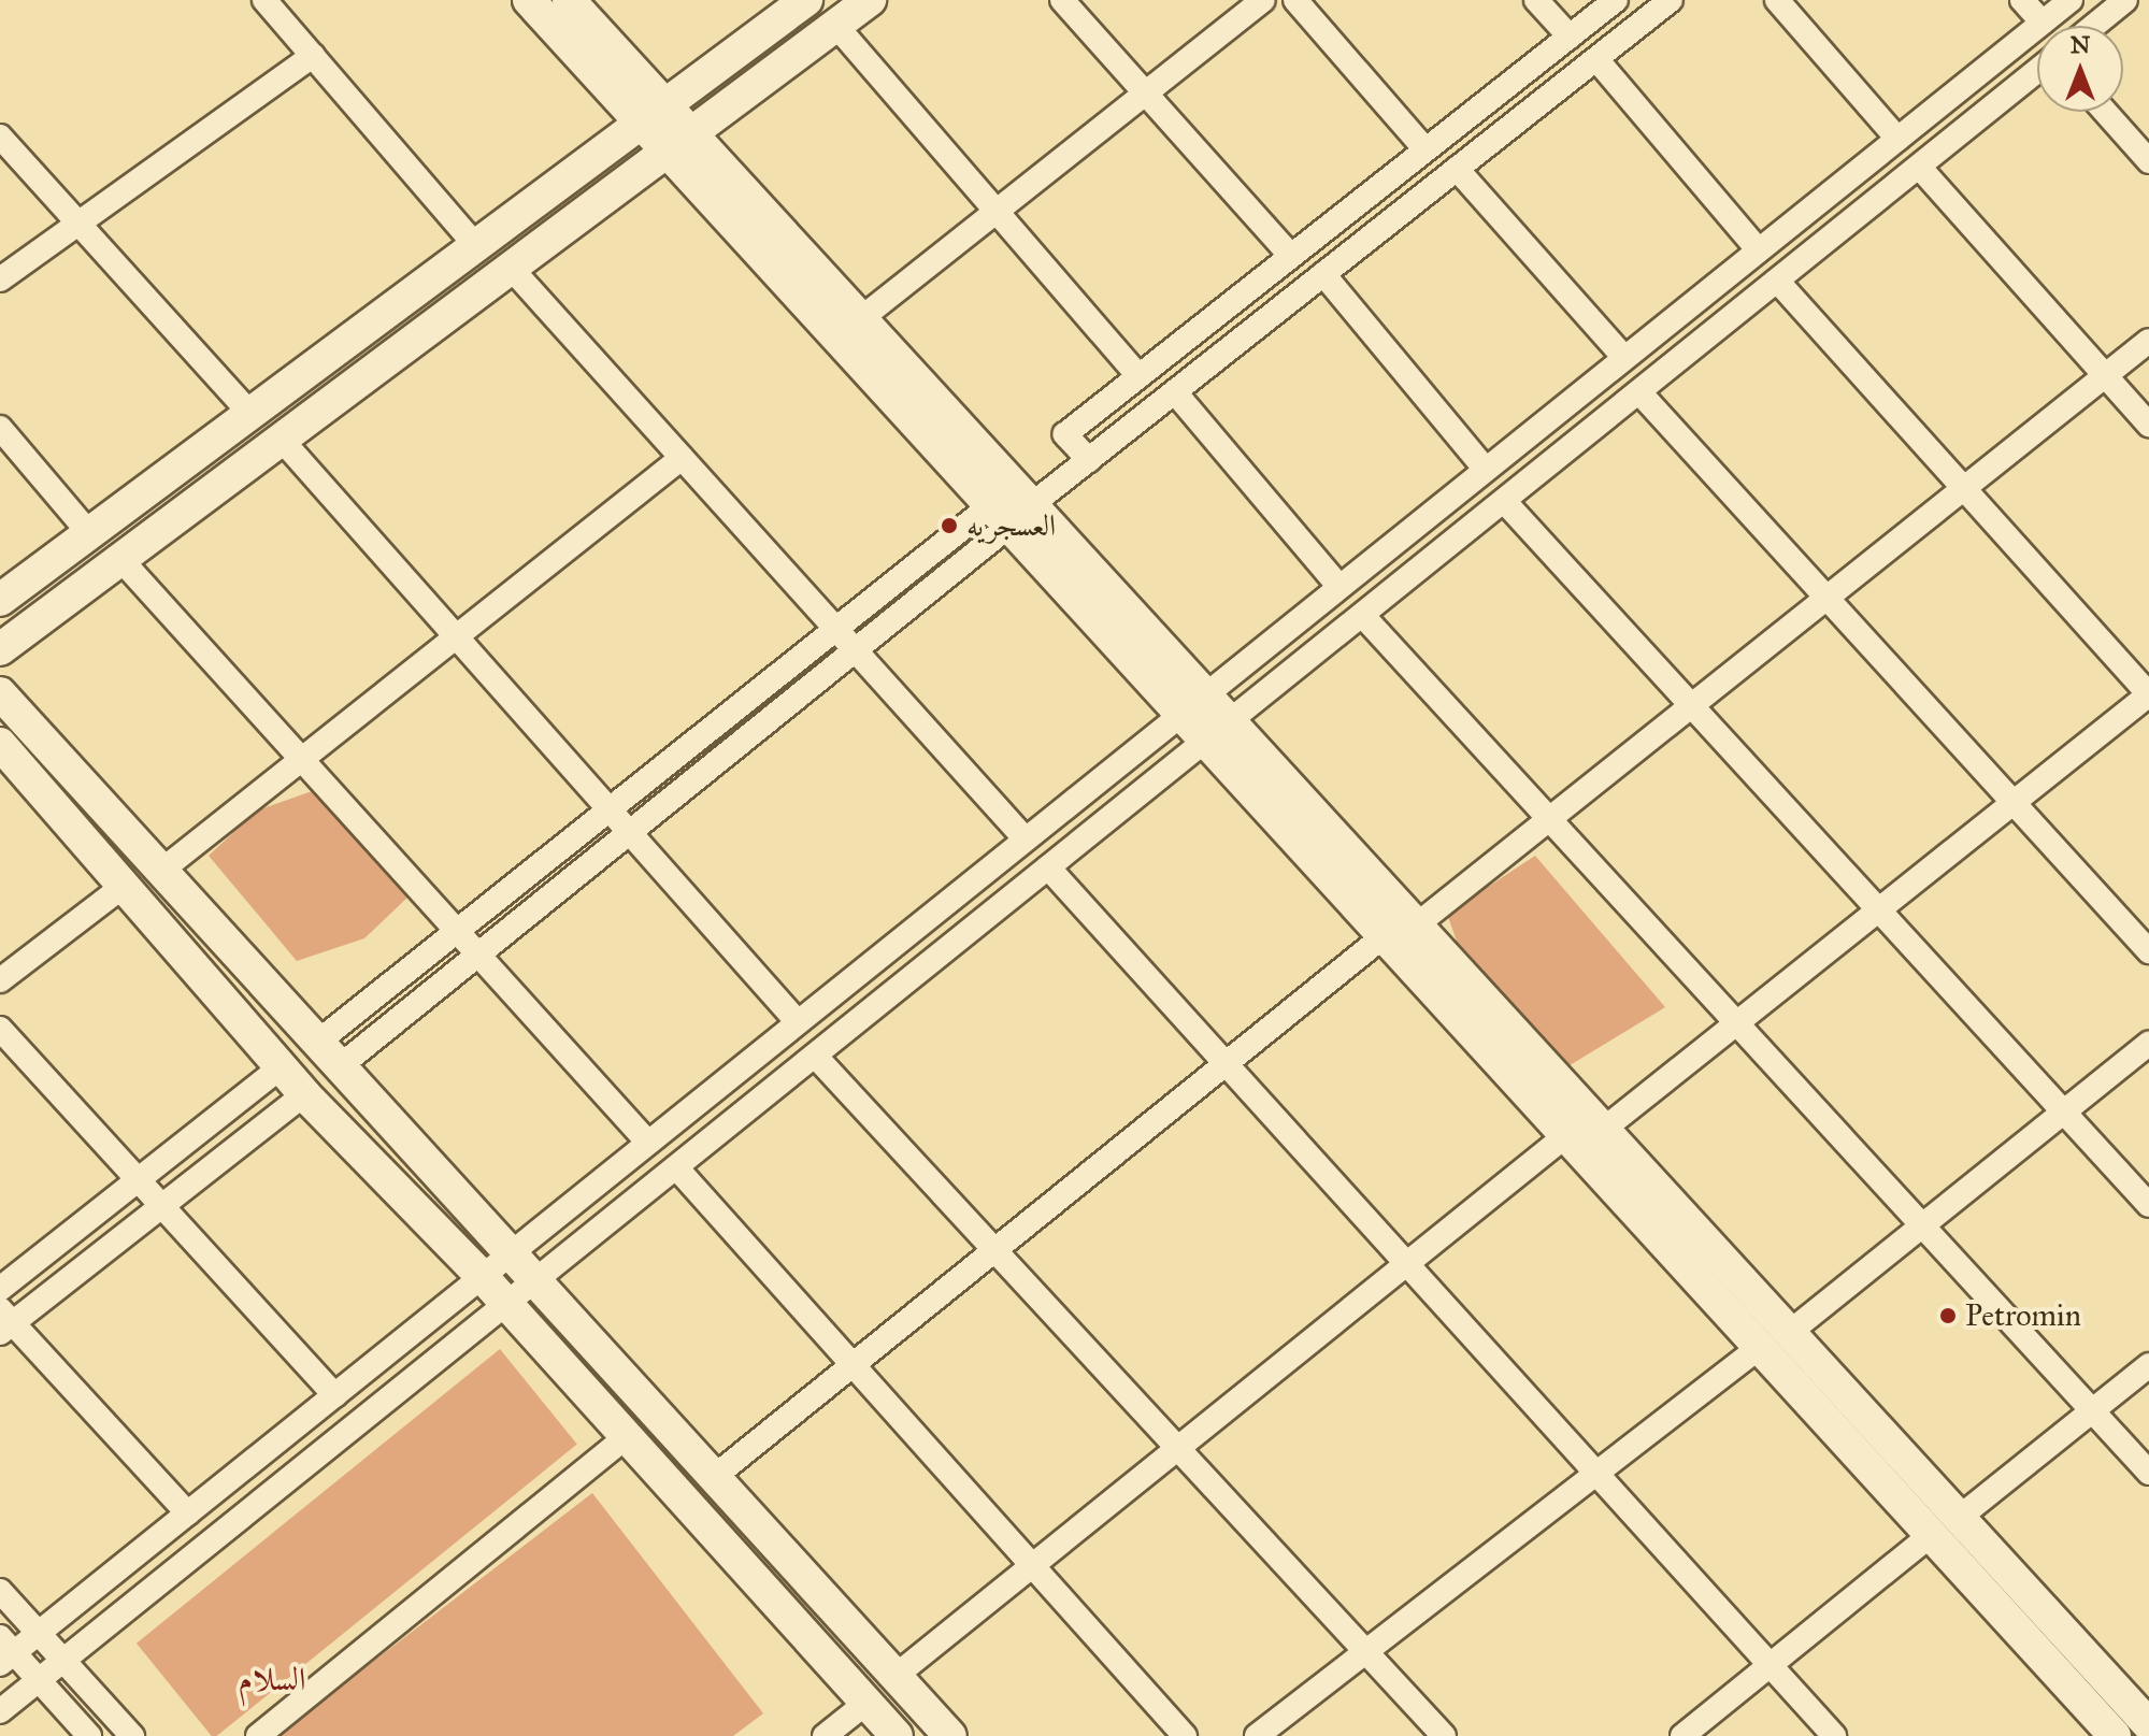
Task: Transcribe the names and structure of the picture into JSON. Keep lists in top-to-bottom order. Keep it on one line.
{"districts":["السلام"],"places":["العسجريه","Petromin"],"north":"top"}
